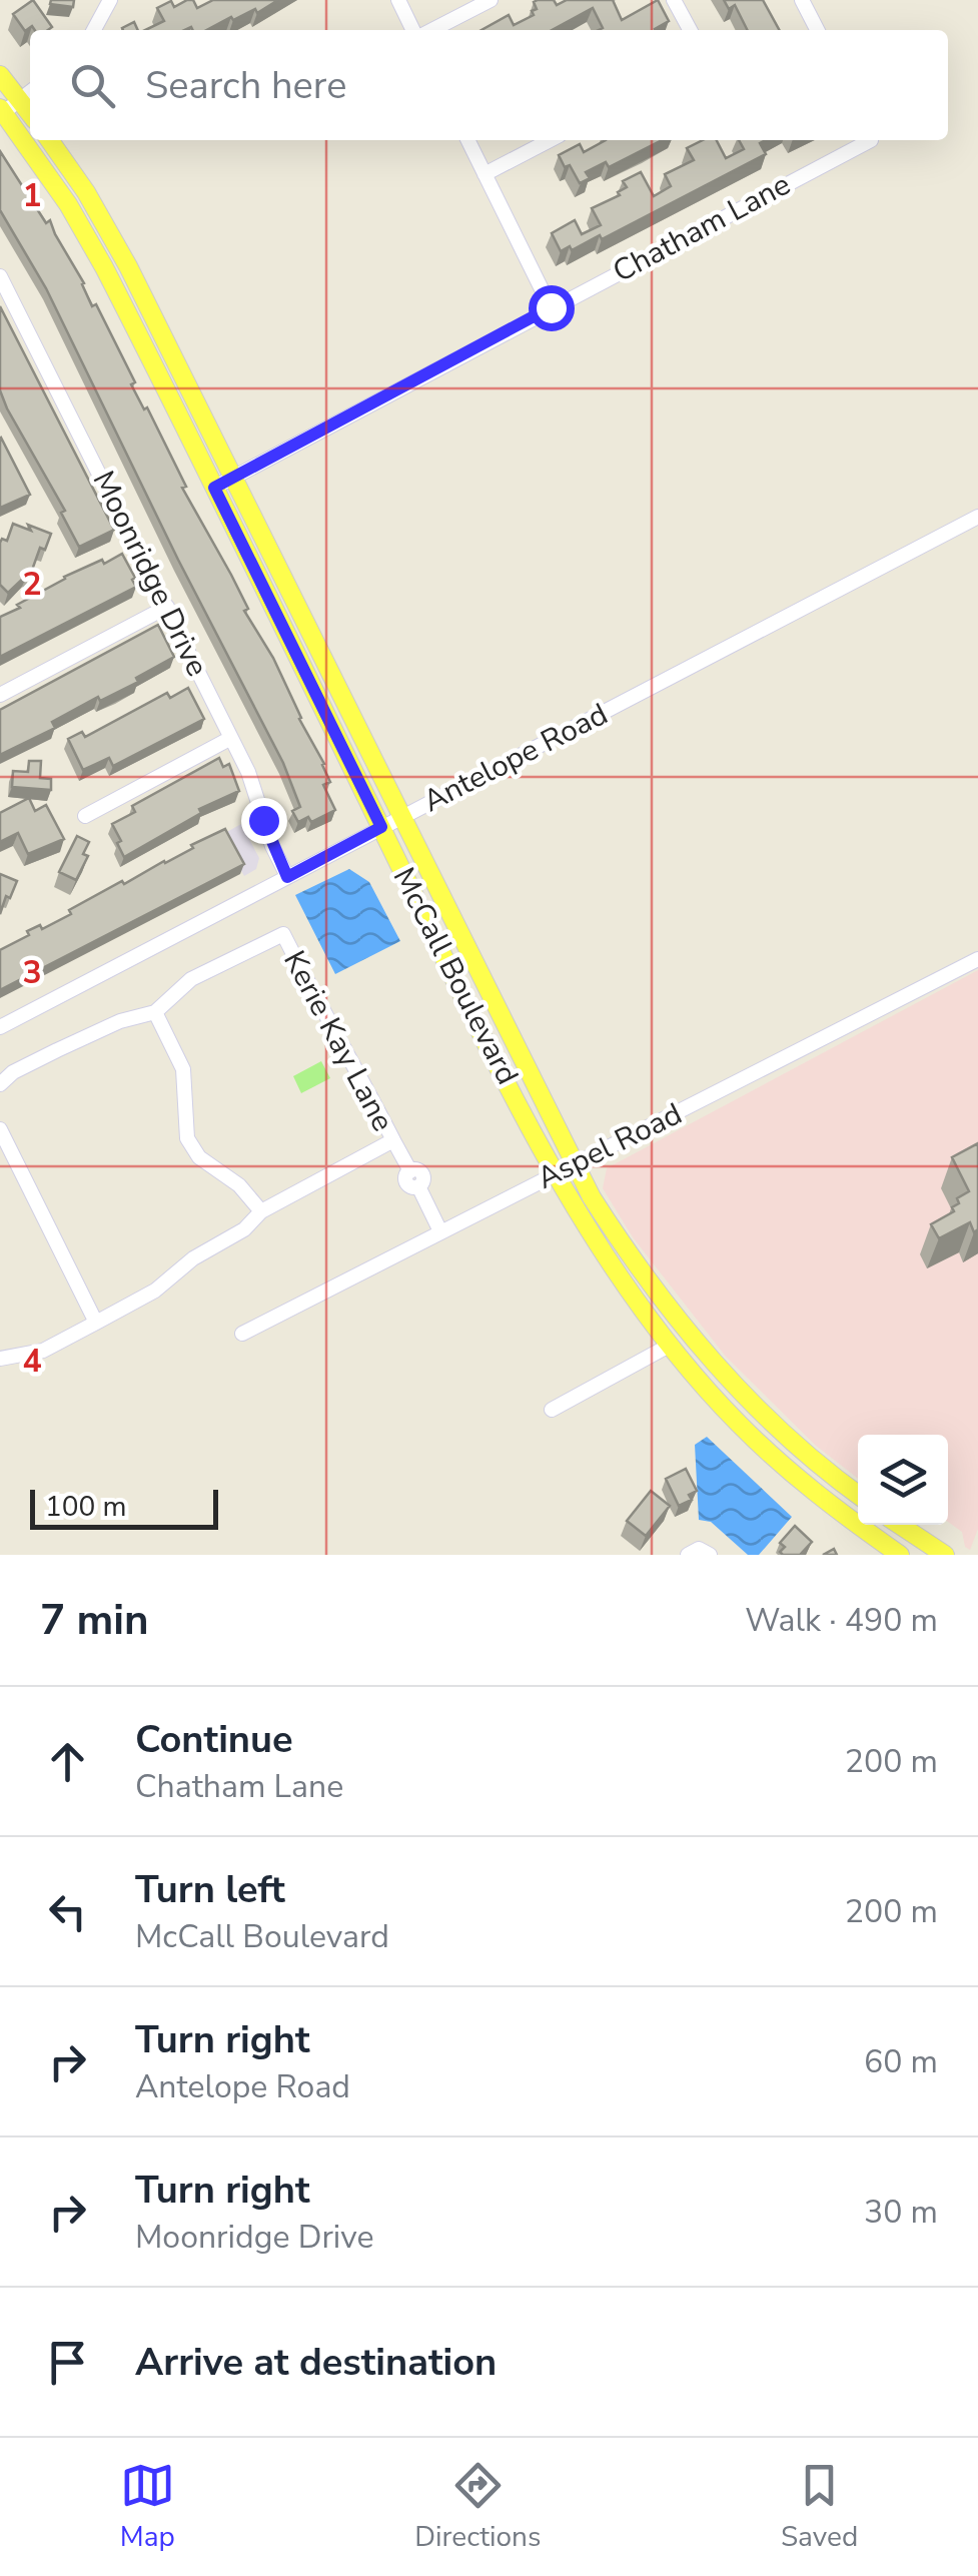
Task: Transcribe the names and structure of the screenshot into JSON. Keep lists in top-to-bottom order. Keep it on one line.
{"streets":{"main road":["McCall Boulevard"],"street":["Chatham Lane","Moonridge Drive","Antelope Road","Kerie Kay Lane","Aspel Road"]},"crossings":[["Chatham Lane","McCall Boulevard"],["Moonridge Drive","Antelope Road"],["Antelope Road","McCall Boulevard"],["McCall Boulevard","Aspel Road"]],"scale_bar":"100 m","page":{"search":"Search here","scale":"100 m","heading":["7 min","Walk · 490 m"],"list":[["Continue","Chatham Lane","200 m"],["Turn left","McCall Boulevard","200 m"],["Turn right","Antelope Road","60 m"],["Turn right","Moonridge Drive","30 m"],"Arrive at destination"],"nav":["Map","Directions","Saved"]},"grid":{"rows":["1","2","3","4"]}}
